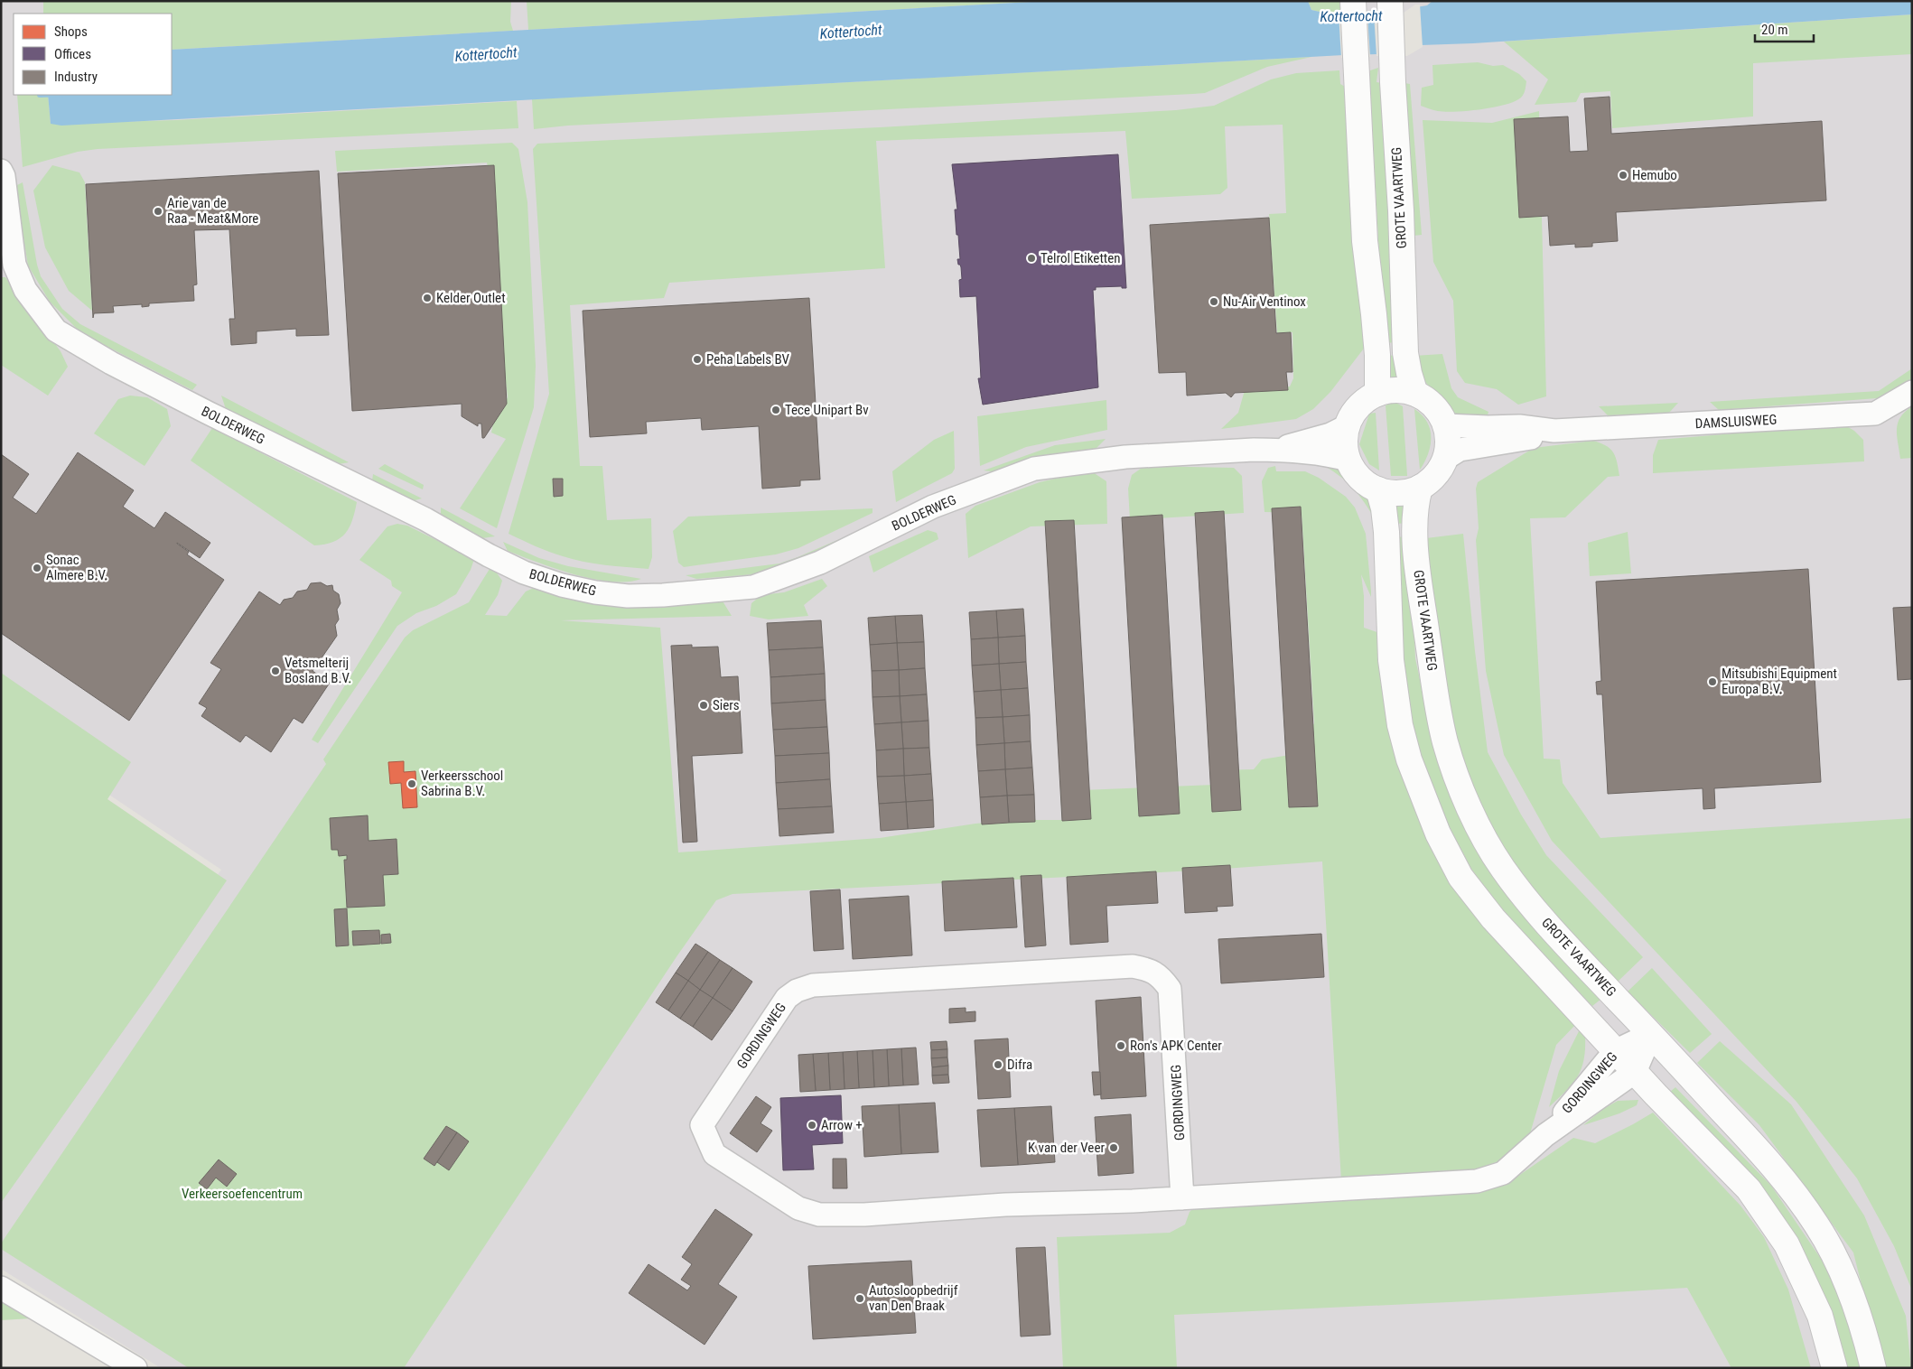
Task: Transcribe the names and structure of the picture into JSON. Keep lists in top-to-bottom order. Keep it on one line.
{"streets":{"main road":["GROTE VAARTWEG"],"street":["DAMSLUISWEG","BOLDERWEG","GORDINGWEG"]},"crossings":[["GROTE VAARTWEG","DAMSLUISWEG"],["GROTE VAARTWEG","BOLDERWEG"],["GROTE VAARTWEG","GORDINGWEG"],["DAMSLUISWEG","BOLDERWEG"]],"water":["Kottertocht"],"parks":["Verkeersoefencentrum"],"places":["Hemubo","Arie van de Raa - Meat&More","Telrol Etiketten","Kelder Outlet","Nu-Air Ventinox","Peha Labels BV","Tece Unipart Bv","Sonac Almere B.V.","Vetsmelterij Bosland B.V.","Mitsubishi Equipment Europa B.V.","Siers","Verkeersschool Sabrina B.V.","Ron's APK Center","Difra","Arrow +","K van der Veer","Autosloopbedrijf van Den Braak"],"legend":["Shops","Offices","Industry"],"scale_bar":"20 m"}
